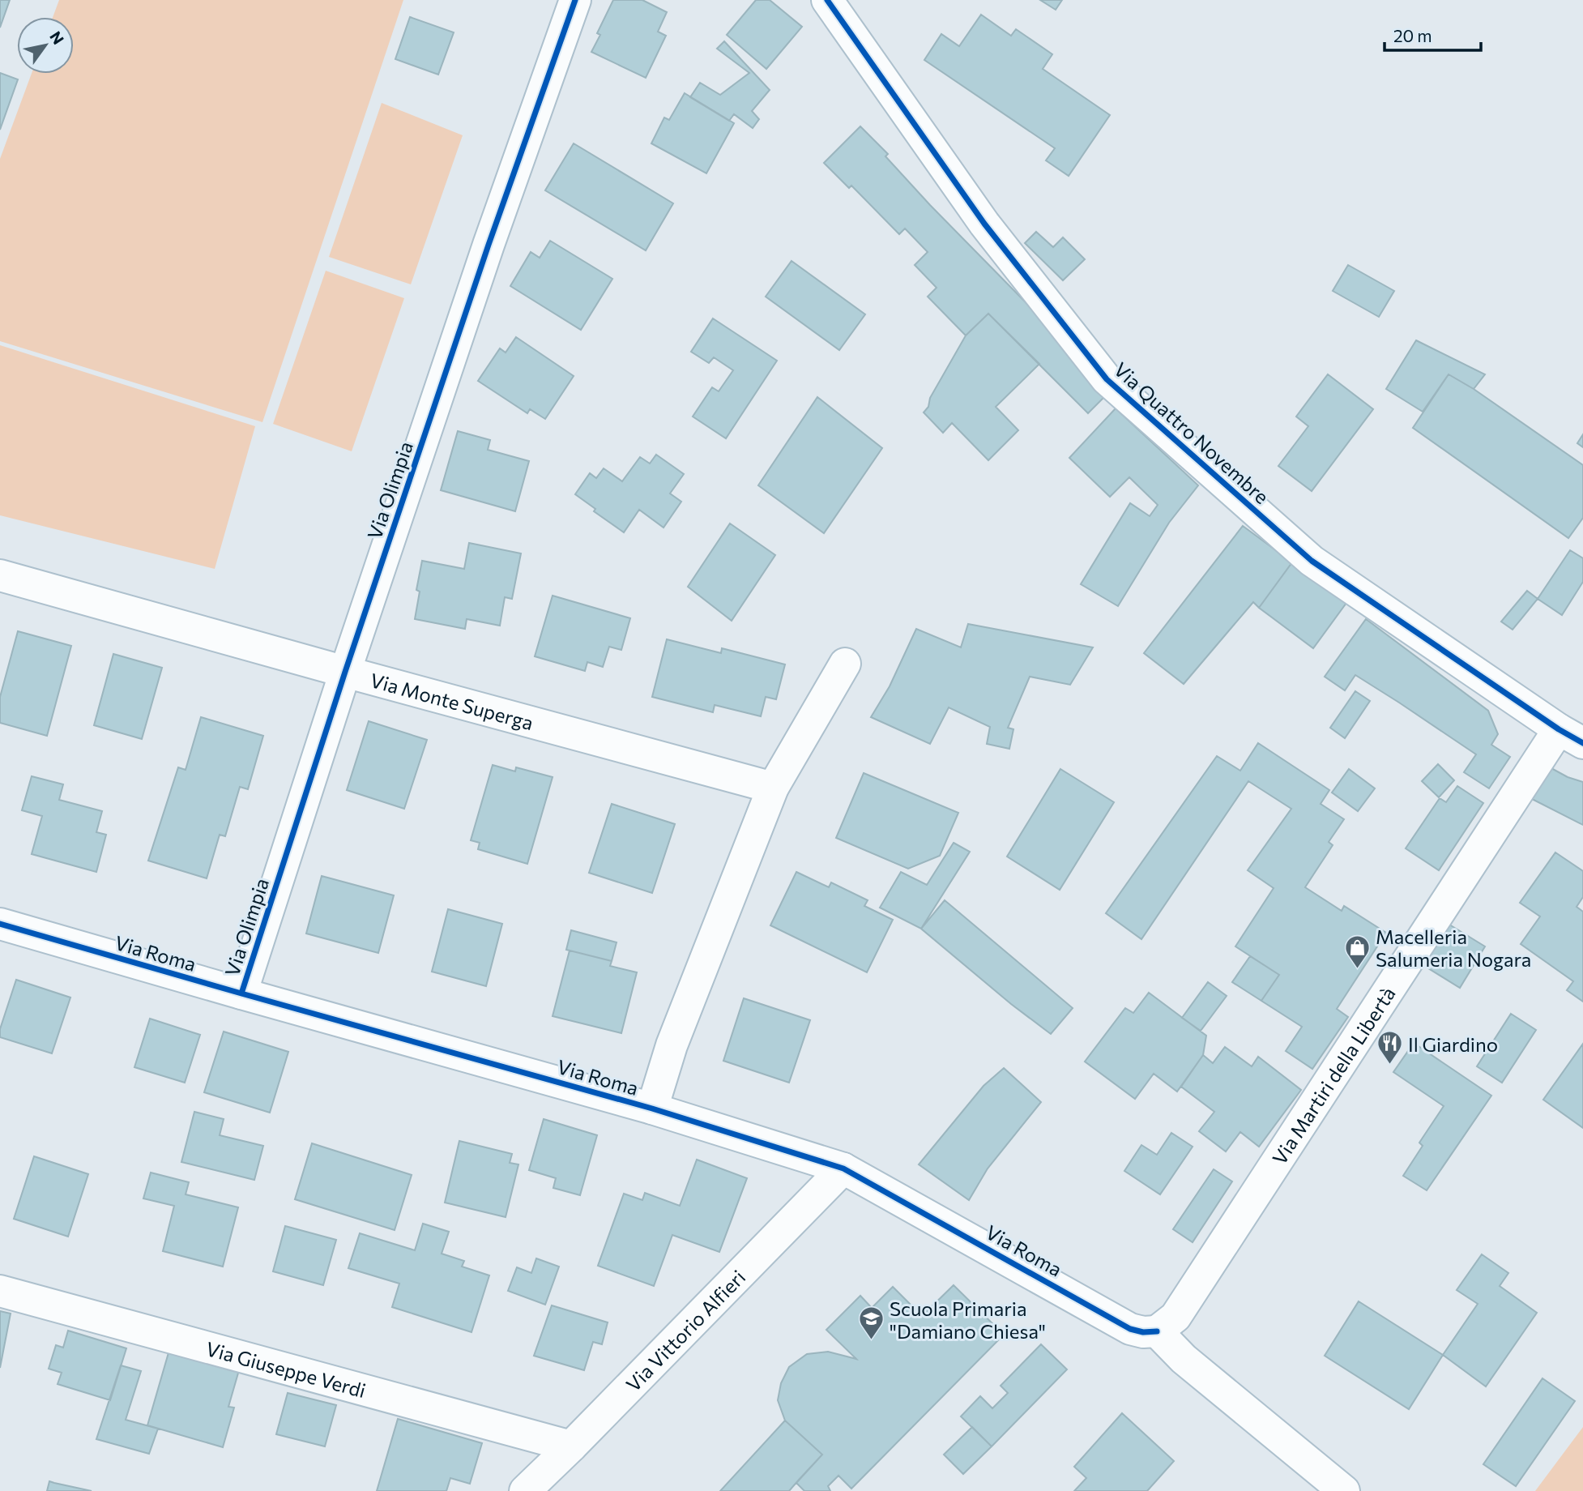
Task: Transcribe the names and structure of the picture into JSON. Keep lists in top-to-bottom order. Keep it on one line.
{"streets":{"street":["Via Quattro Novembre","Via Olimpia","Via Monte Superga","Via Roma","Via Martiri della Libertà","Via Vittorio Alfieri","Via Giuseppe Verdi"]},"crossings":[["Via Quattro Novembre","Via Martiri della Libertà"],["Via Olimpia","Via Monte Superga"],["Via Olimpia","Via Roma"],["Via Roma","Via Martiri della Libertà"],["Via Roma","Via Vittorio Alfieri"],["Via Vittorio Alfieri","Via Giuseppe Verdi"]],"places":{"shop":["Macelleria Salumeria Nogara"],"restaurant":["Il Giardino"],"school or university":["Scuola Primaria \"Damiano Chiesa\""]},"scale_bar":"20 m","north":"top right"}
